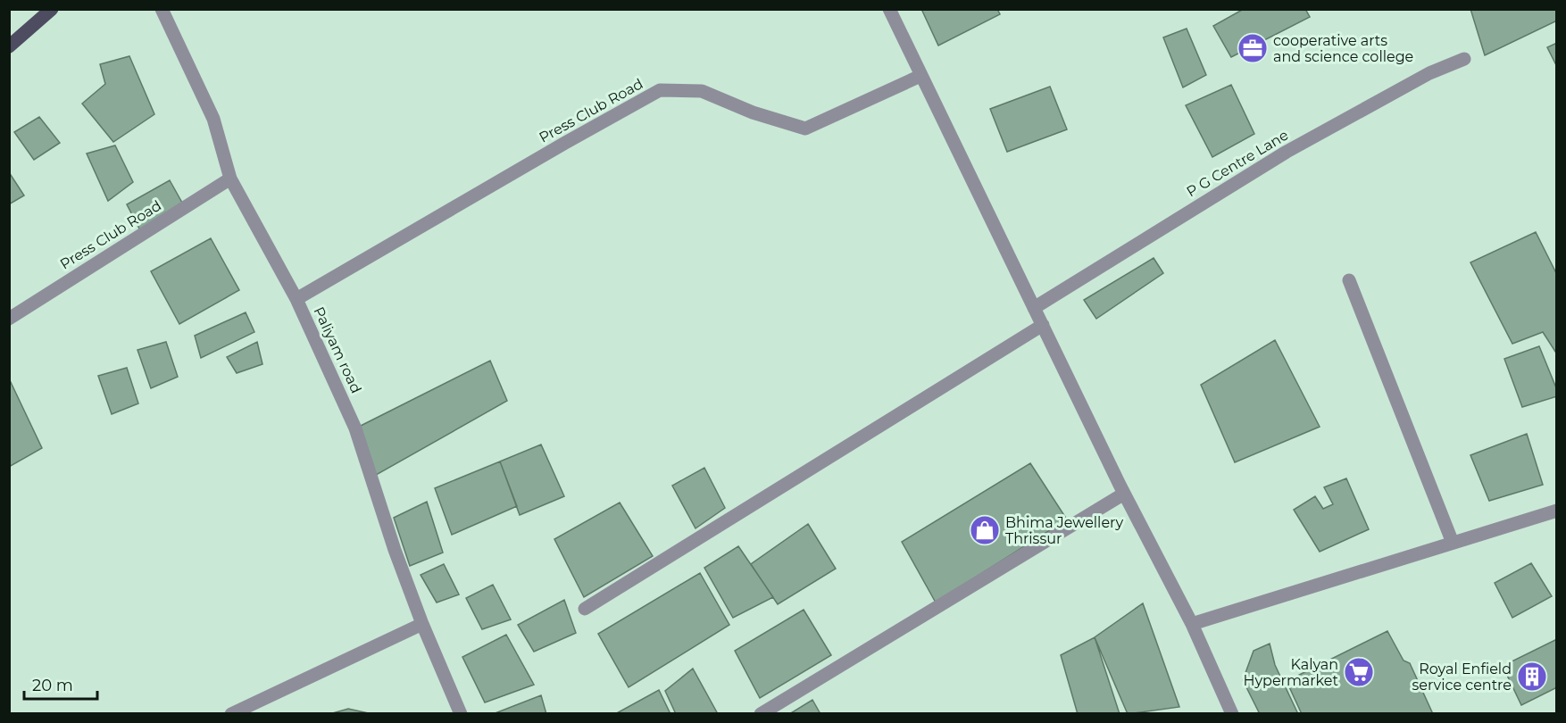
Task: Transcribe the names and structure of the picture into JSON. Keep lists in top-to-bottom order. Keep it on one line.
{"streets":{"street":["Press Club Road","P G Centre Lane","Paliyam road"]},"crossings":[["Press Club Road","Paliyam road"]],"places":{"office":["cooperative arts and science college"],"shop":["Bhima Jewellery Thrissur"],"supermarket":["Kalyan Hypermarket"],"building":["Royal Enfield service centre"]},"scale_bar":"20 m"}
